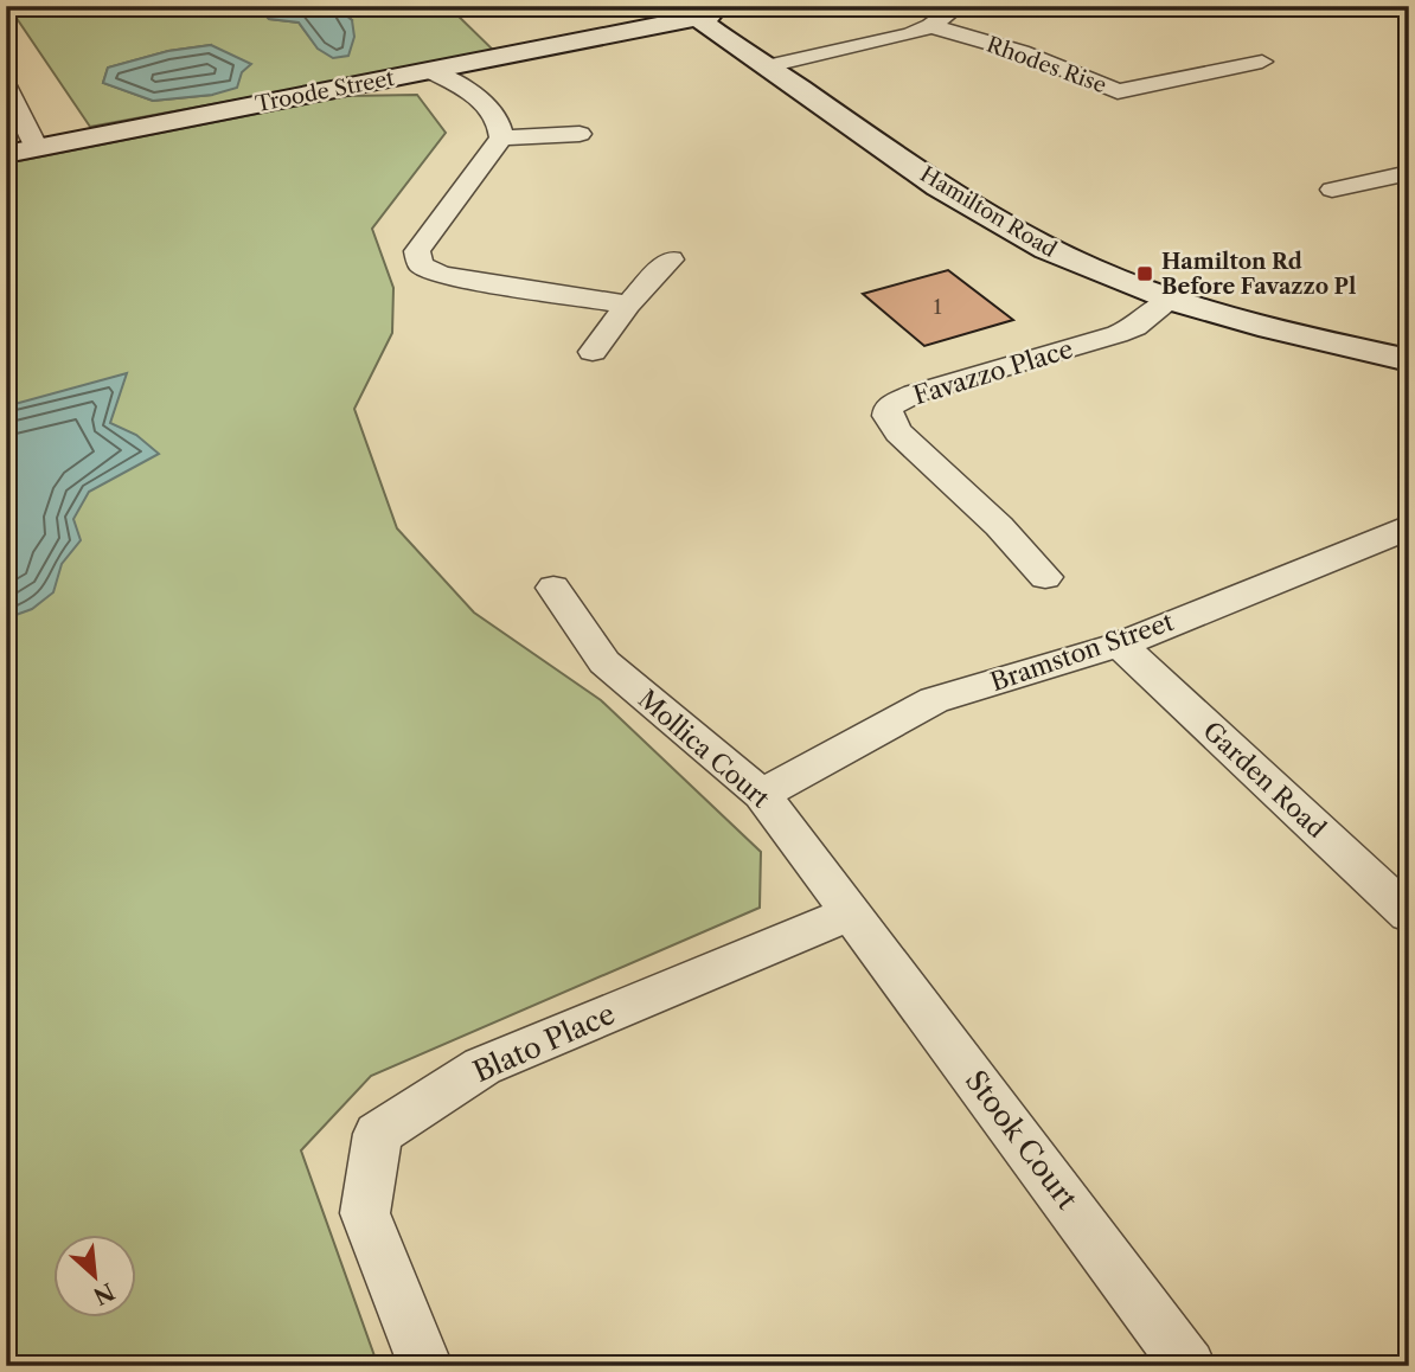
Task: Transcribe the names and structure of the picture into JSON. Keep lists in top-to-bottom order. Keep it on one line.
{"streets":{"main road":["Troode Street","Hamilton Road"],"street":["Rhodes Rise","Favazzo Place","Bramston Street","Mollica Court","Garden Road","Blato Place","Stook Court"]},"crossings":[["Troode Street","Hamilton Road"],["Hamilton Road","Favazzo Place"],["Bramston Street","Mollica Court"],["Bramston Street","Garden Road"],["Mollica Court","Blato Place"],["Mollica Court","Stook Court"],["Blato Place","Stook Court"]],"places":{"transit":["Hamilton Rd Before Favazzo Pl"]},"house_numbers":["1"],"north":"bottom right"}
